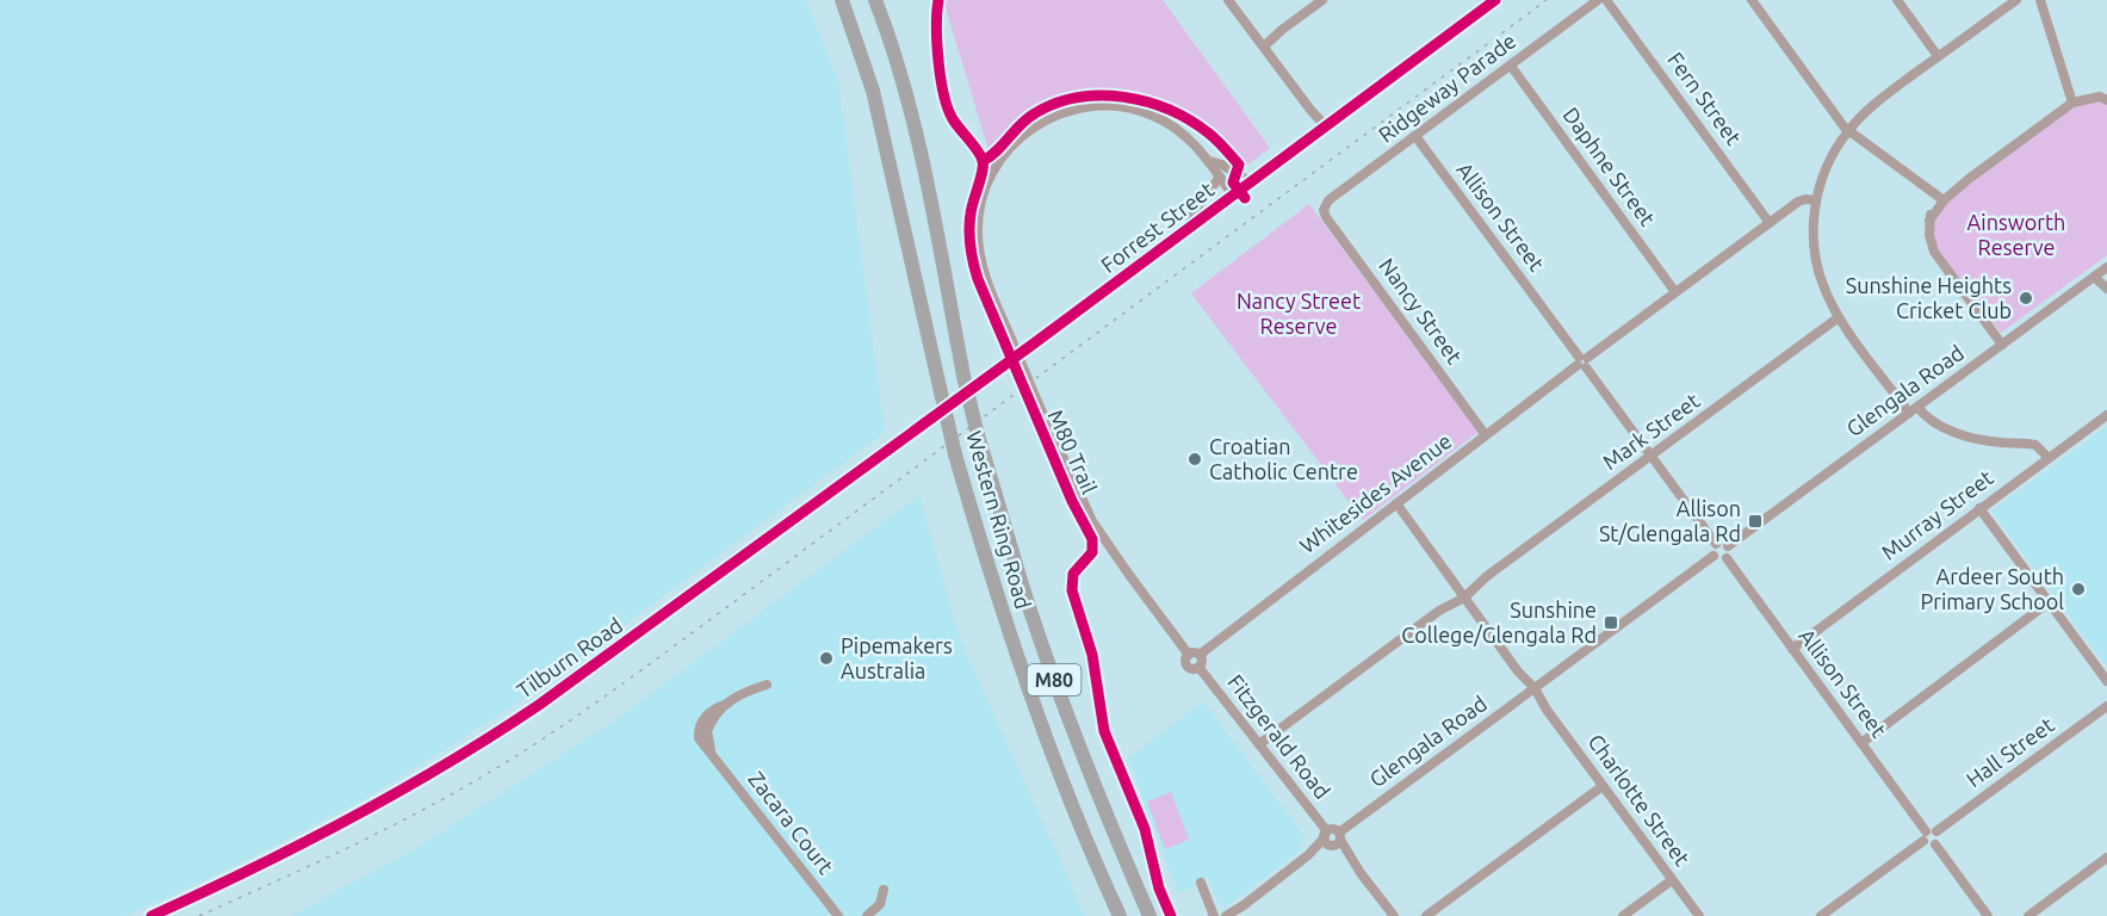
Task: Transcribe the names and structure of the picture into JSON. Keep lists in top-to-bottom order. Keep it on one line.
{"streets":{"highway":["Western Ring Road","M80"],"street":["Ridgeway Parade","Fern Street","Daphne Street","Allison Street","Forrest Street","Nancy Street","Glengala Road","Mark Street","Whitesides Avenue","Murray Street","Tilburn Road","Fitzgerald Road","Hall Street","Charlotte Street","Zacara Court"],"cycle path":["M80 Trail"]},"crossings":[["Ridgeway Parade","Daphne Street"],["Ridgeway Parade","Allison Street"],["Ridgeway Parade","Nancy Street"],["Fern Street","Whitesides Avenue"],["Daphne Street","Whitesides Avenue"],["Allison Street","Glengala Road"],["Allison Street","Mark Street"],["Allison Street","Whitesides Avenue"],["Allison Street","Murray Street"],["Allison Street","Hall Street"],["Forrest Street","Tilburn Road"],["Nancy Street","Whitesides Avenue"],["Glengala Road","Fitzgerald Road"],["Glengala Road","Charlotte Street"],["Mark Street","Fitzgerald Road"],["Mark Street","Charlotte Street"],["Whitesides Avenue","Fitzgerald Road"],["Whitesides Avenue","Charlotte Street"]],"parks":["Ainsworth Reserve","Nancy Street Reserve"],"places":{"other":["Sunshine Heights Cricket Club","Croatian Catholic Centre","Ardeer South Primary School","Pipemakers Australia"],"transit":["Allison St/Glengala Rd","Sunshine College/Glengala Rd"]}}
